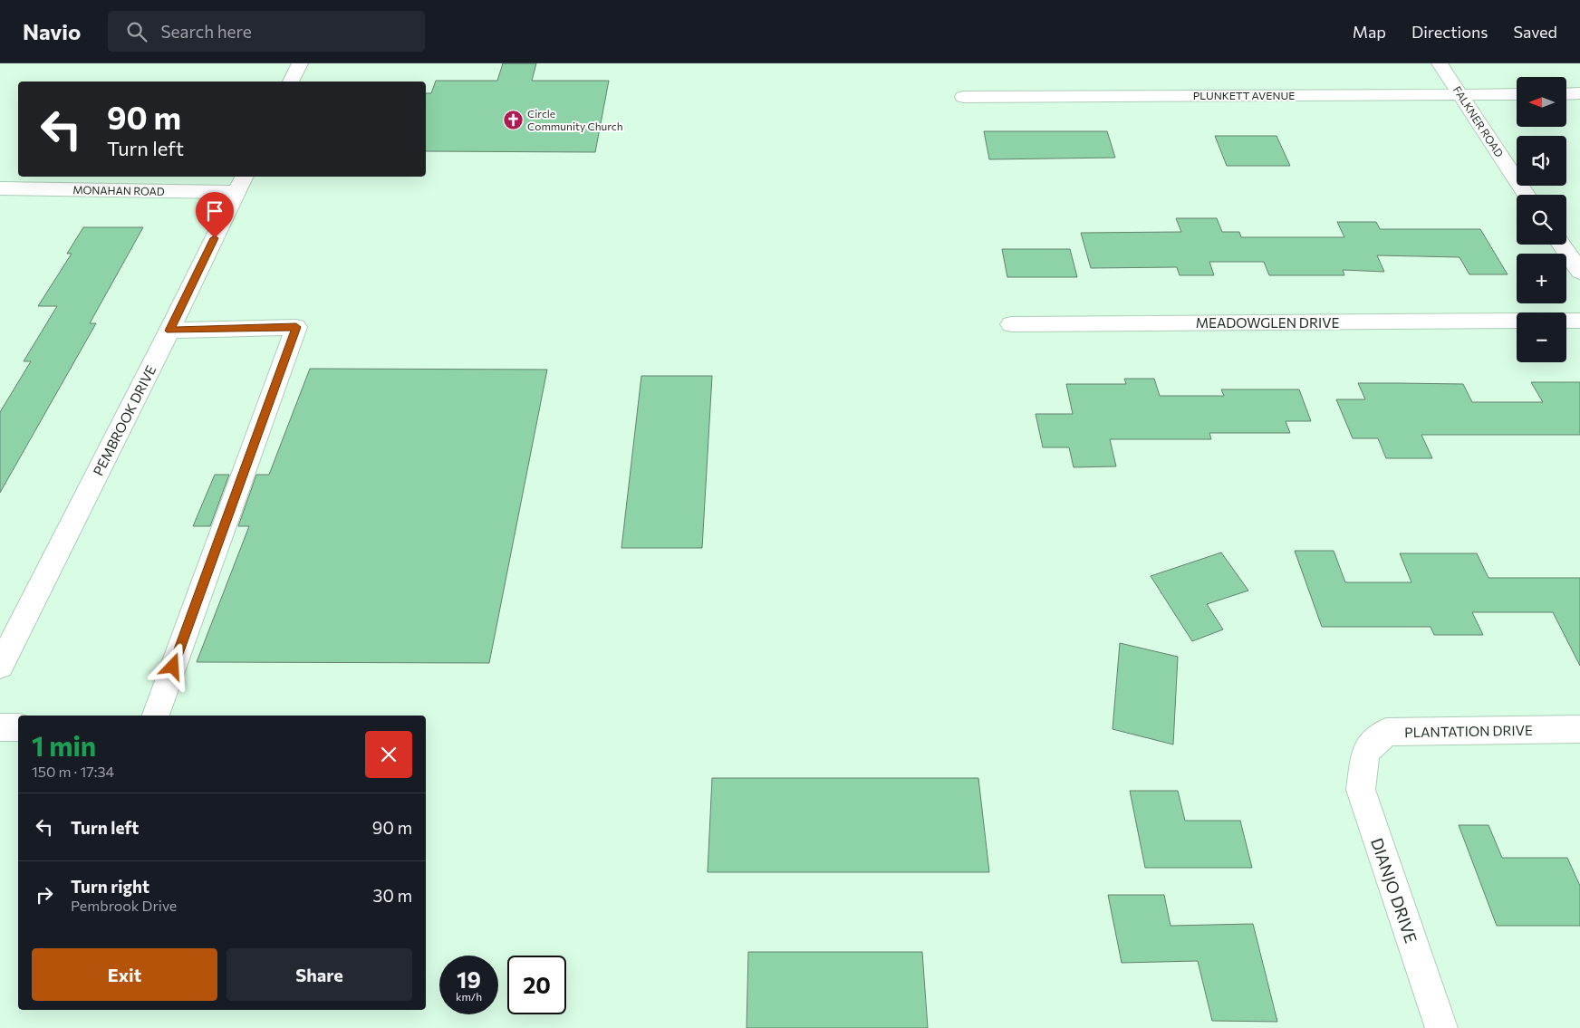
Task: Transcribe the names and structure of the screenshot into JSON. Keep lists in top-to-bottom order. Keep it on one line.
{"streets":{"street":["PLUNKETT AVENUE","FALKNER ROAD","MONAHAN ROAD","MEADOWGLEN DRIVE","PEMBROOK DRIVE","PLANTATION DRIVE","DIANJO DRIVE"]},"crossings":[["PLUNKETT AVENUE","FALKNER ROAD"],["MONAHAN ROAD","PEMBROOK DRIVE"],["PLANTATION DRIVE","DIANJO DRIVE"]],"places":{"church":["Circle Community Church"]},"north":"left","page":{"header":"Navio","search":"Search here","nav":["Map","Directions","Saved"],"map_buttons":["+","−"],"turn":["90 m","Turn left"],"heading":["1 min","150 m · 17:34"],"list":[{"name":"Turn left","value":"90 m"},{"name":"Turn right","note":"Pembrook Drive","value":"30 m"}],"buttons":["Exit","Share"],"speed":"19 km/h","limit":"20"}}
